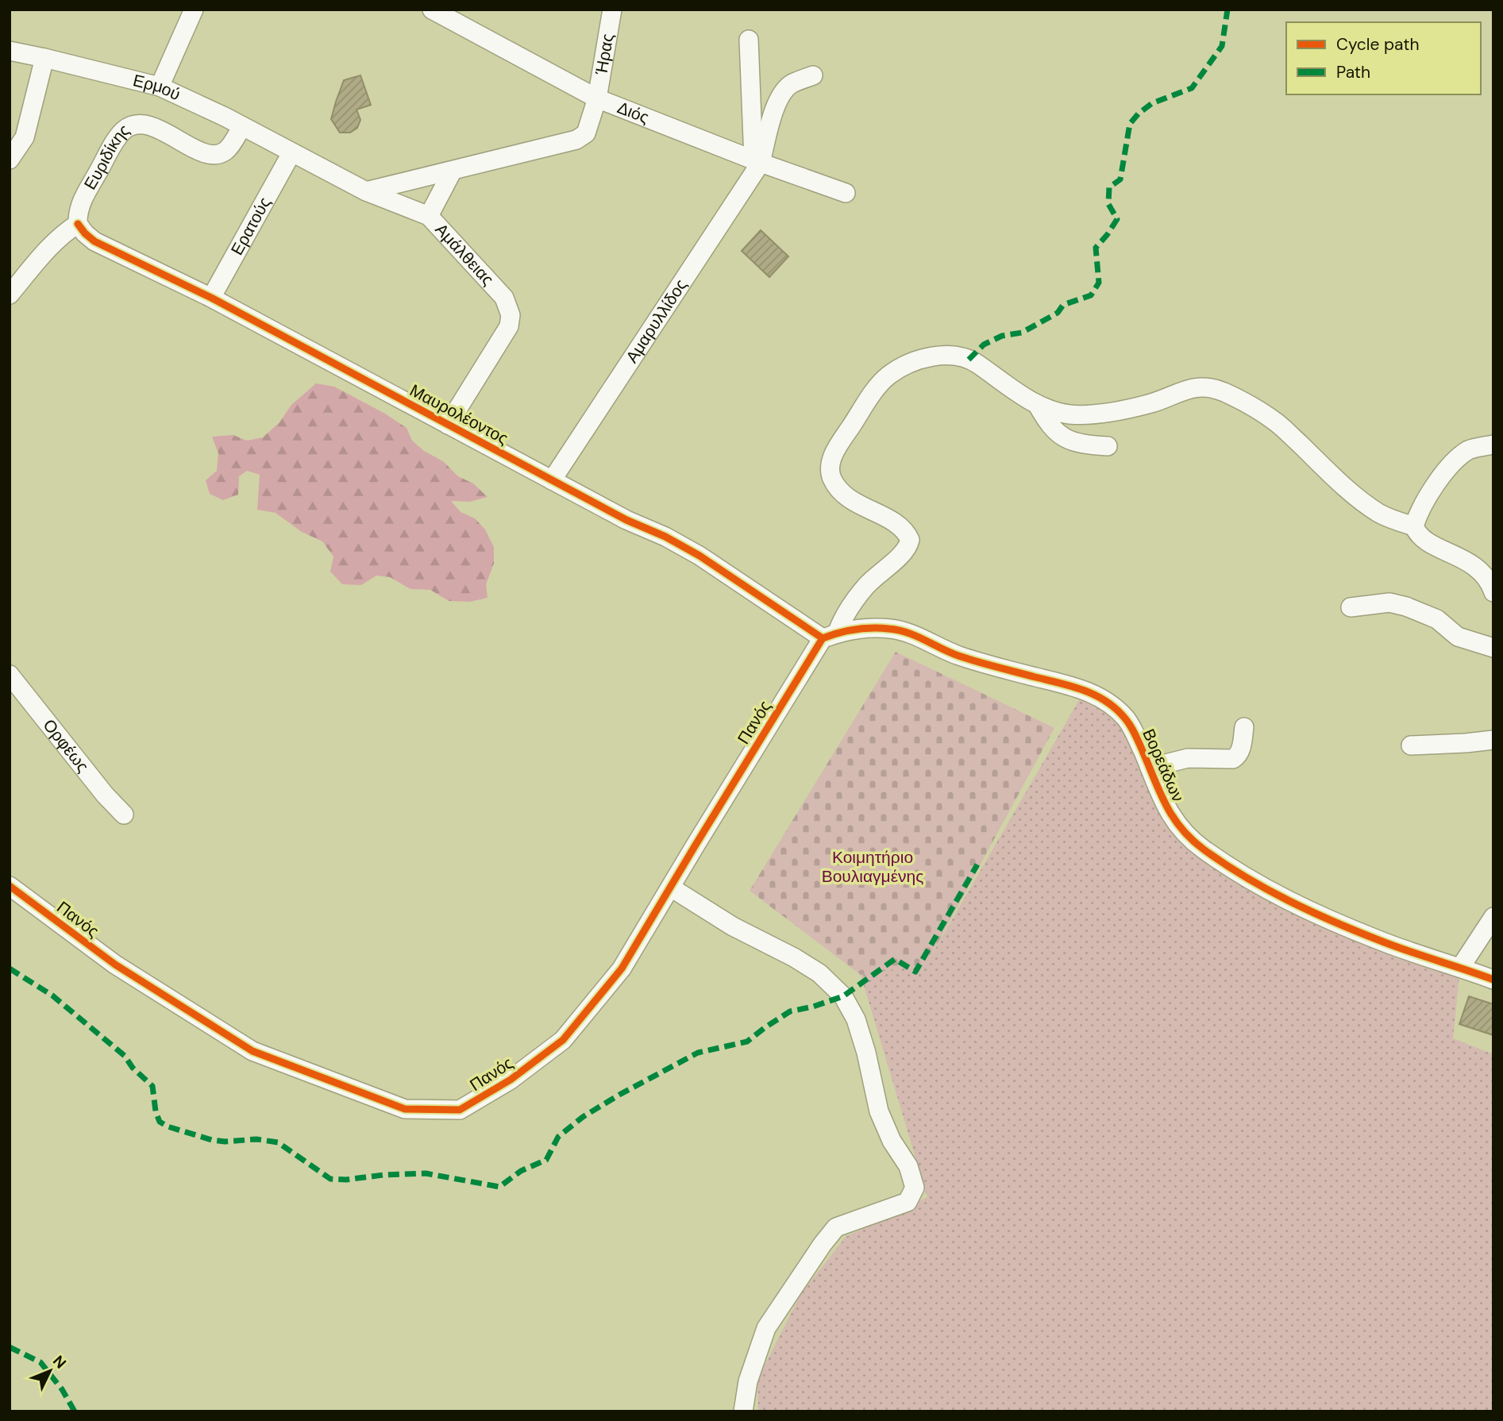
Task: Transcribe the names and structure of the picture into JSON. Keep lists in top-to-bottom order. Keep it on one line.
{"streets":{"street":["Ήρας","Ερμού","Διός","Ευριδίκης","Ερατούς","Αμάλθειας","Αμαρυλλίδος","Μαυρολέοντος","Πανός","Ορφέως","Βορεάδων"]},"crossings":[["Ήρας","Διός"],["Ήρας","Αμάλθειας"],["Ερμού","Ευριδίκης"],["Ερμού","Ερατούς"],["Ερμού","Αμάλθειας"],["Διός","Αμαρυλλίδος"],["Ευριδίκης","Μαυρολέοντος"],["Ερατούς","Αμάλθειας"],["Ερατούς","Μαυρολέοντος"],["Αμάλθειας","Μαυρολέοντος"],["Αμαρυλλίδος","Μαυρολέοντος"],["Μαυρολέοντος","Πανός"],["Μαυρολέοντος","Βορεάδων"],["Πανός","Βορεάδων"]],"parks":["Κοιμητήριο Βουλιαγμένης"],"legend":["Cycle path","Path"],"north":"top right"}
